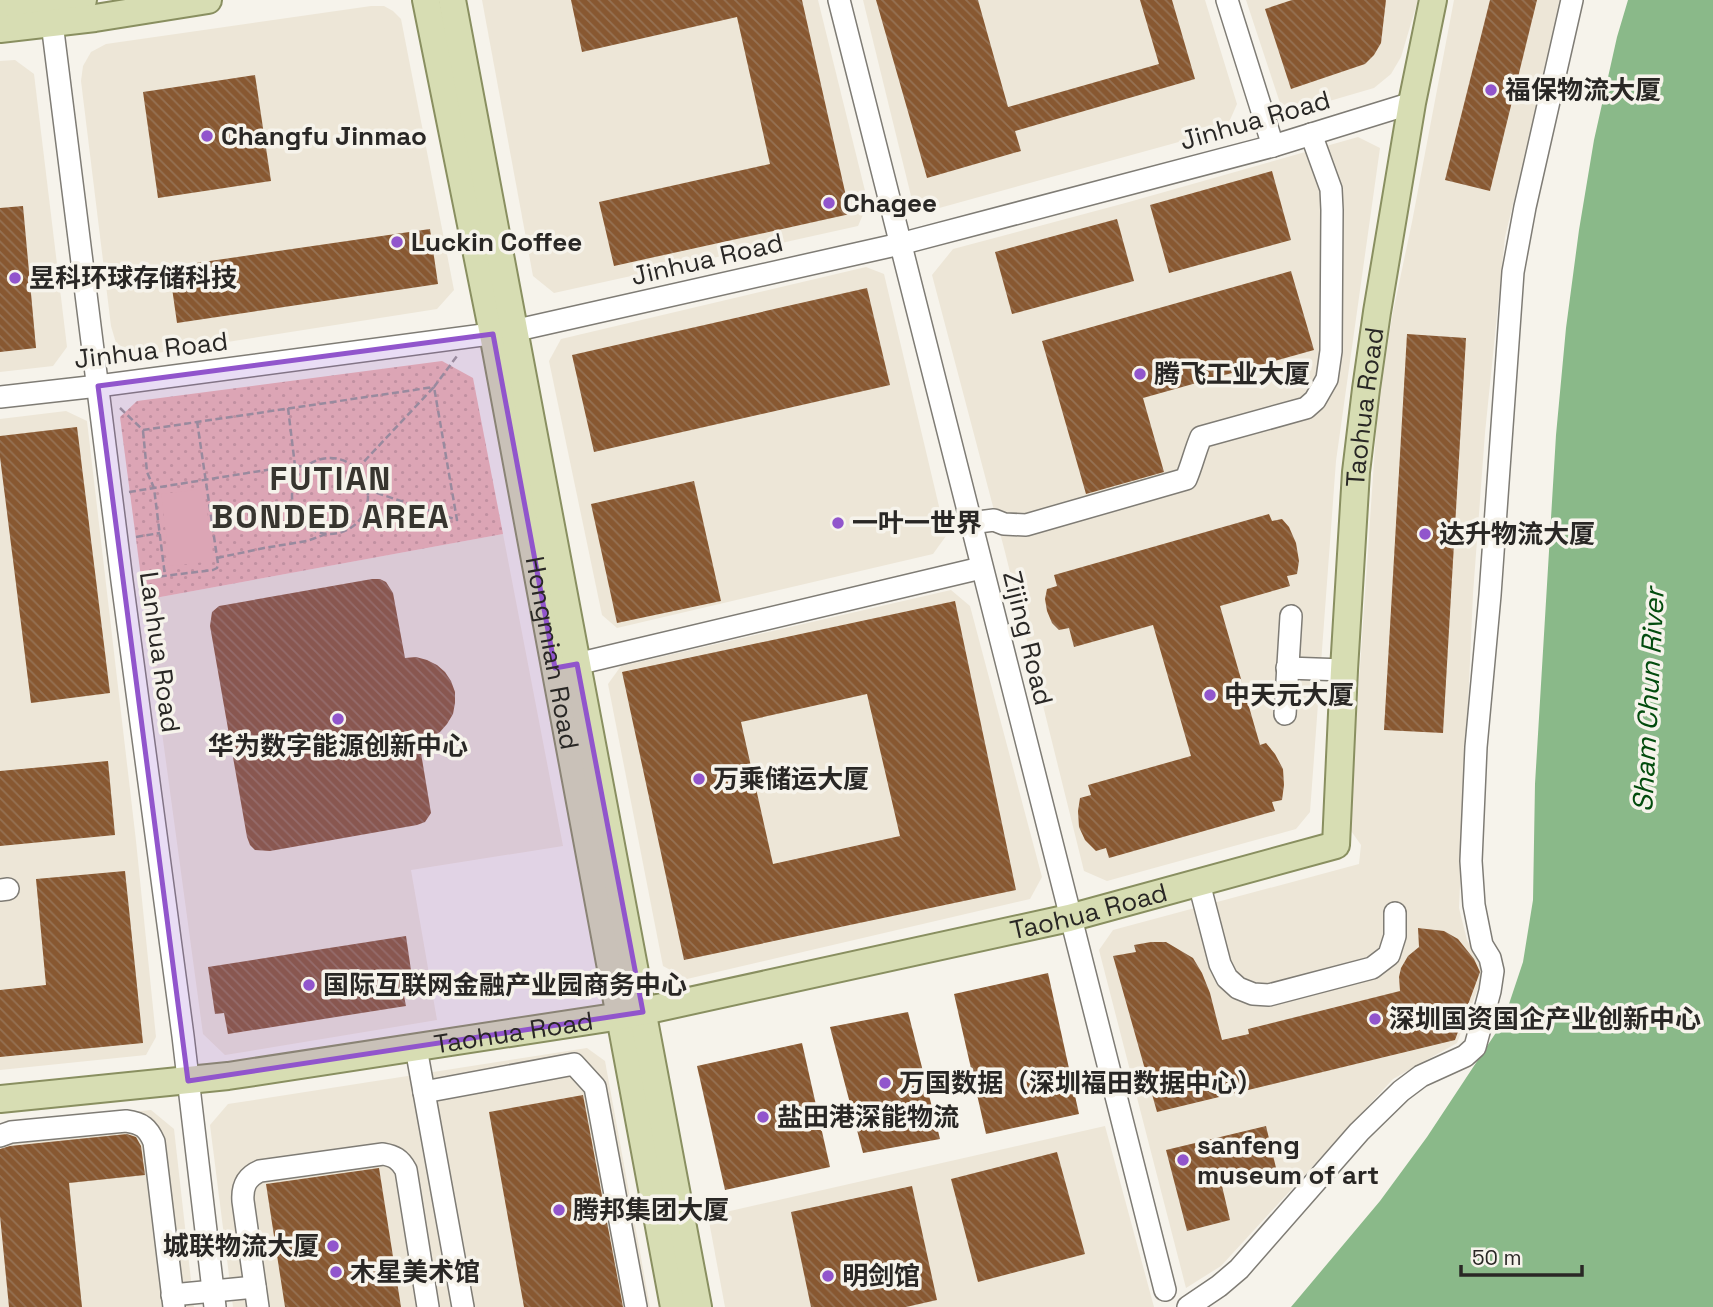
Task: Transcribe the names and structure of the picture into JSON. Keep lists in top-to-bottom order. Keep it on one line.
{"streets":{"main road":["Taohua Road","Hongmian Road"],"street":["Jinhua Road","Zijing Road","Lanhua Road"]},"crossings":[["Jinhua Road","Taohua Road"],["Jinhua Road","Zijing Road"],["Jinhua Road","Lanhua Road"],["Jinhua Road","Hongmian Road"],["Taohua Road","Zijing Road"],["Taohua Road","Lanhua Road"],["Taohua Road","Hongmian Road"]],"districts":["FUTIAN BONDED AREA"],"water":["Sham Chun River"],"places":["福保物流大厦","Changfu Jinmao","Chagee","Luckin Coffee","昱科环球存储科技","腾飞工业大厦","一叶一世界","达升物流大厦","中天元大厦","华为数字能源创新中心","万乘储运大厦","国际互联网金融产业园商务中心","深圳国资国企产业创新中心","万国数据（深圳福田数据中心）","盐田港深能物流","sanfeng museum of art","腾邦集团大厦","城联物流大厦","木星美术馆","明剑馆"],"scale_bar":"50 m"}
